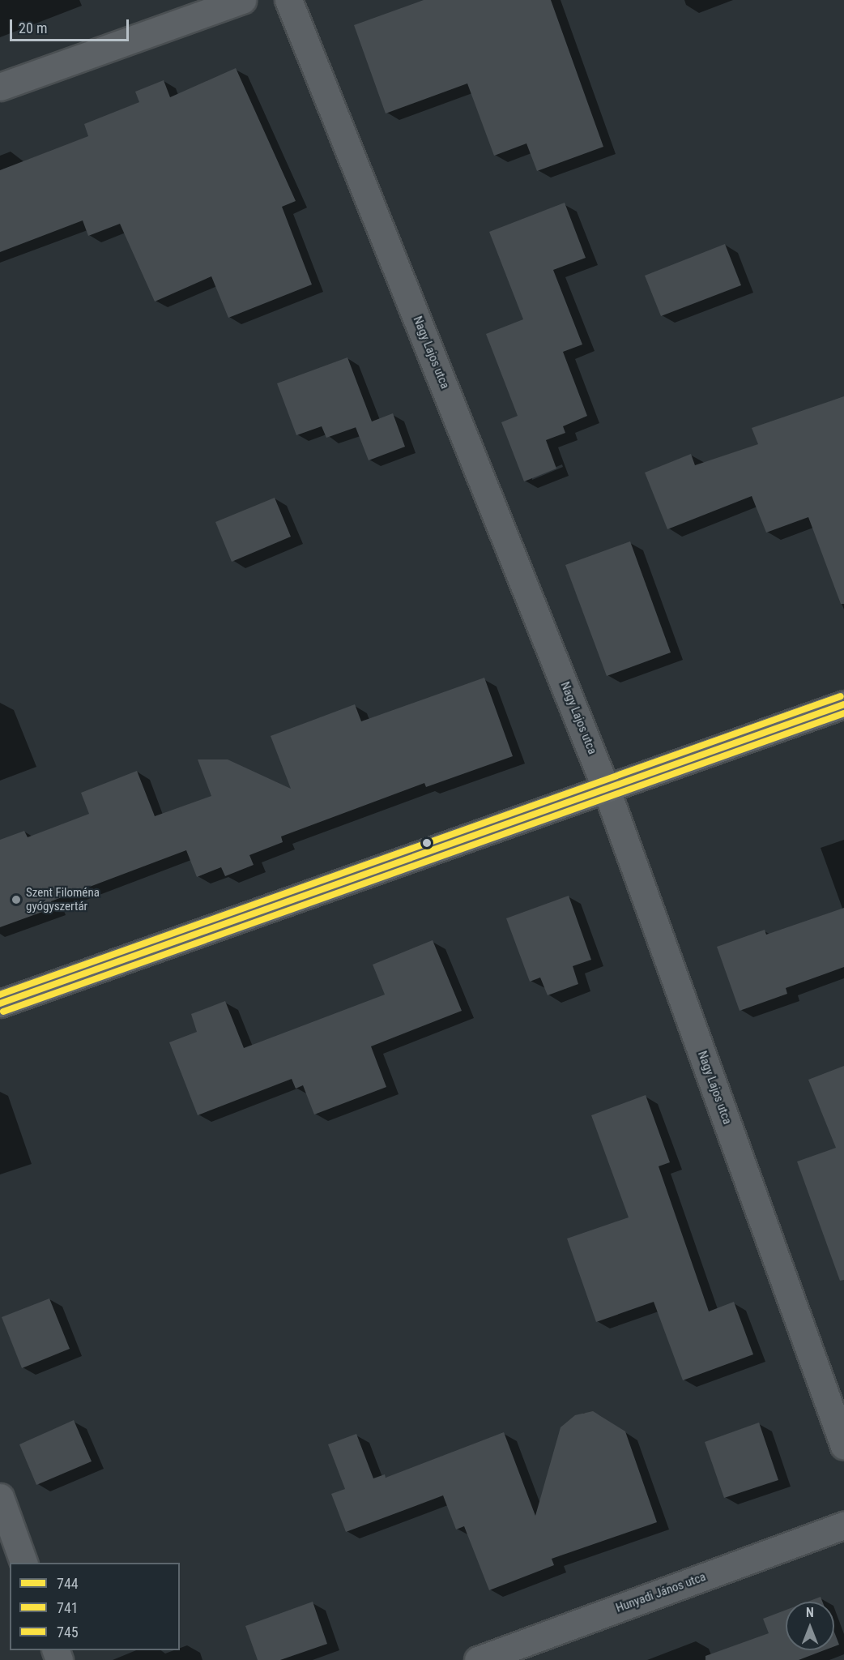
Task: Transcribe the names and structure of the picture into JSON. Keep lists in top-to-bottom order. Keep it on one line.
{"streets":{"street":["Nagy Lajos utca","Hunyadi János utca"]},"places":["Szent Filoména gyógyszertár"],"lines":["transit line 745","transit line 744","transit line 741"],"legend":["744","741","745"],"scale_bar":"20 m","north":"top"}
